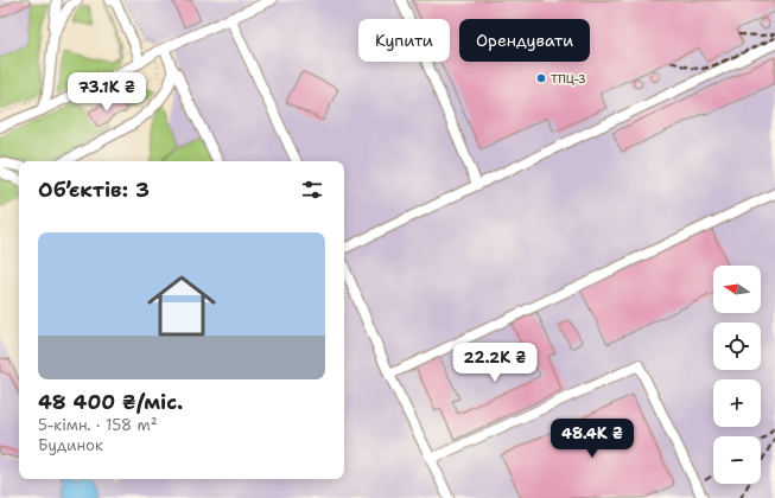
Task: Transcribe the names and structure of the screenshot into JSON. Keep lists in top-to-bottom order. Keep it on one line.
{"places":["ТПЦ-3"],"north":"left","page":{"chip":["Купити","Орендувати"],"price":["73.1K ₴","22.2K ₴","48.4K ₴"],"heading":"Об’єктів: 3","list":[{"name":"48 400 ₴/міс.","note":"5-кімн. · 158 m² · Будинок"}],"map_buttons":["+","−"]}}
